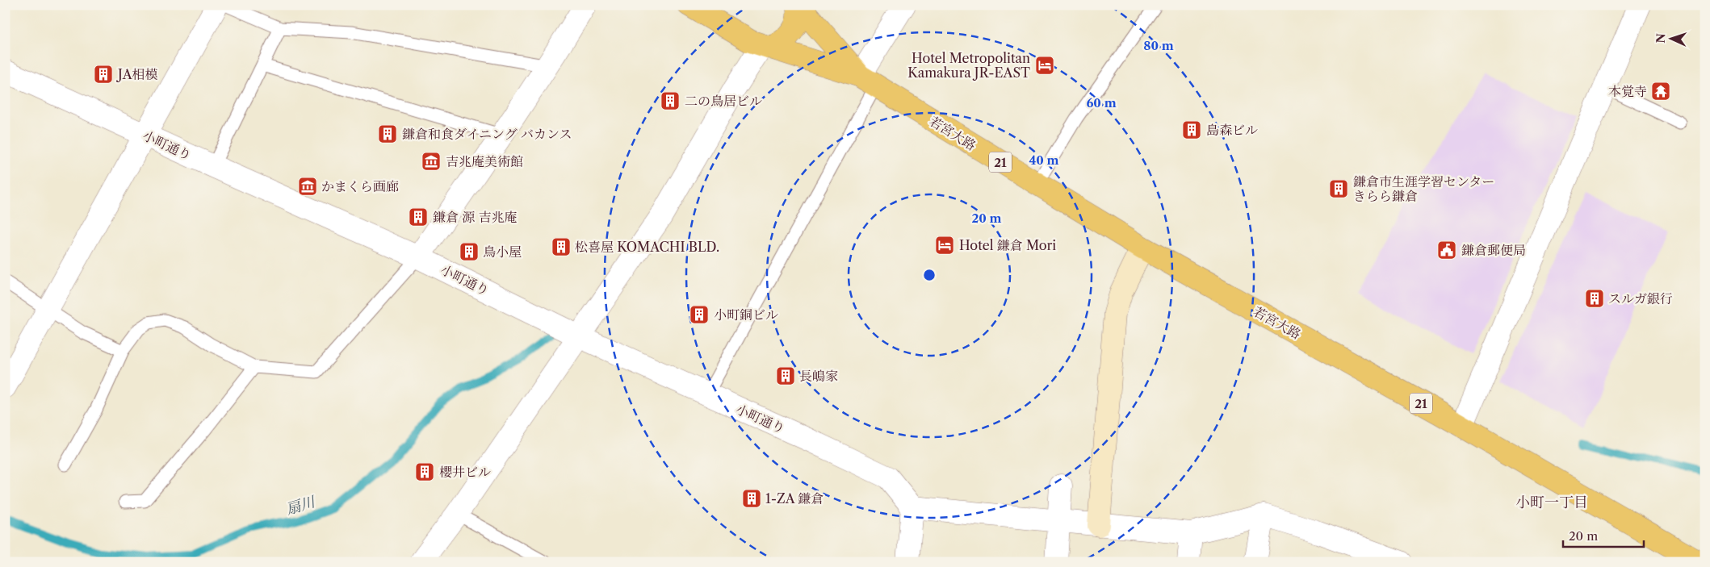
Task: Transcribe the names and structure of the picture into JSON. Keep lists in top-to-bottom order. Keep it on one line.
{"streets":{"main road":["若宮大路","21"],"street":["小町通り"]},"districts":["小町一丁目"],"water":["扇川"],"places":{"hotel":["Hotel Metropolitan Kamakura JR-EAST","Hotel 鎌倉 Mori"],"building":["JA相模","二の鳥居ビル","島森ビル","鎌倉和食ダイニング バカンス","鎌倉市生涯学習センター きらら鎌倉","鎌倉 源 吉兆庵","松喜屋 KOMACHI BLD.","鳥小屋","スルガ銀行","小町銅ビル","長嶋家","櫻井ビル","1-ZA 鎌倉"],"temple":["本覚寺"],"museum":["吉兆庵美術館","かまくら画廊"],"public building":["鎌倉郵便局"]},"scale_bar":"20 m","north":"left","rings":["80 m","60 m","40 m","20 m"]}
